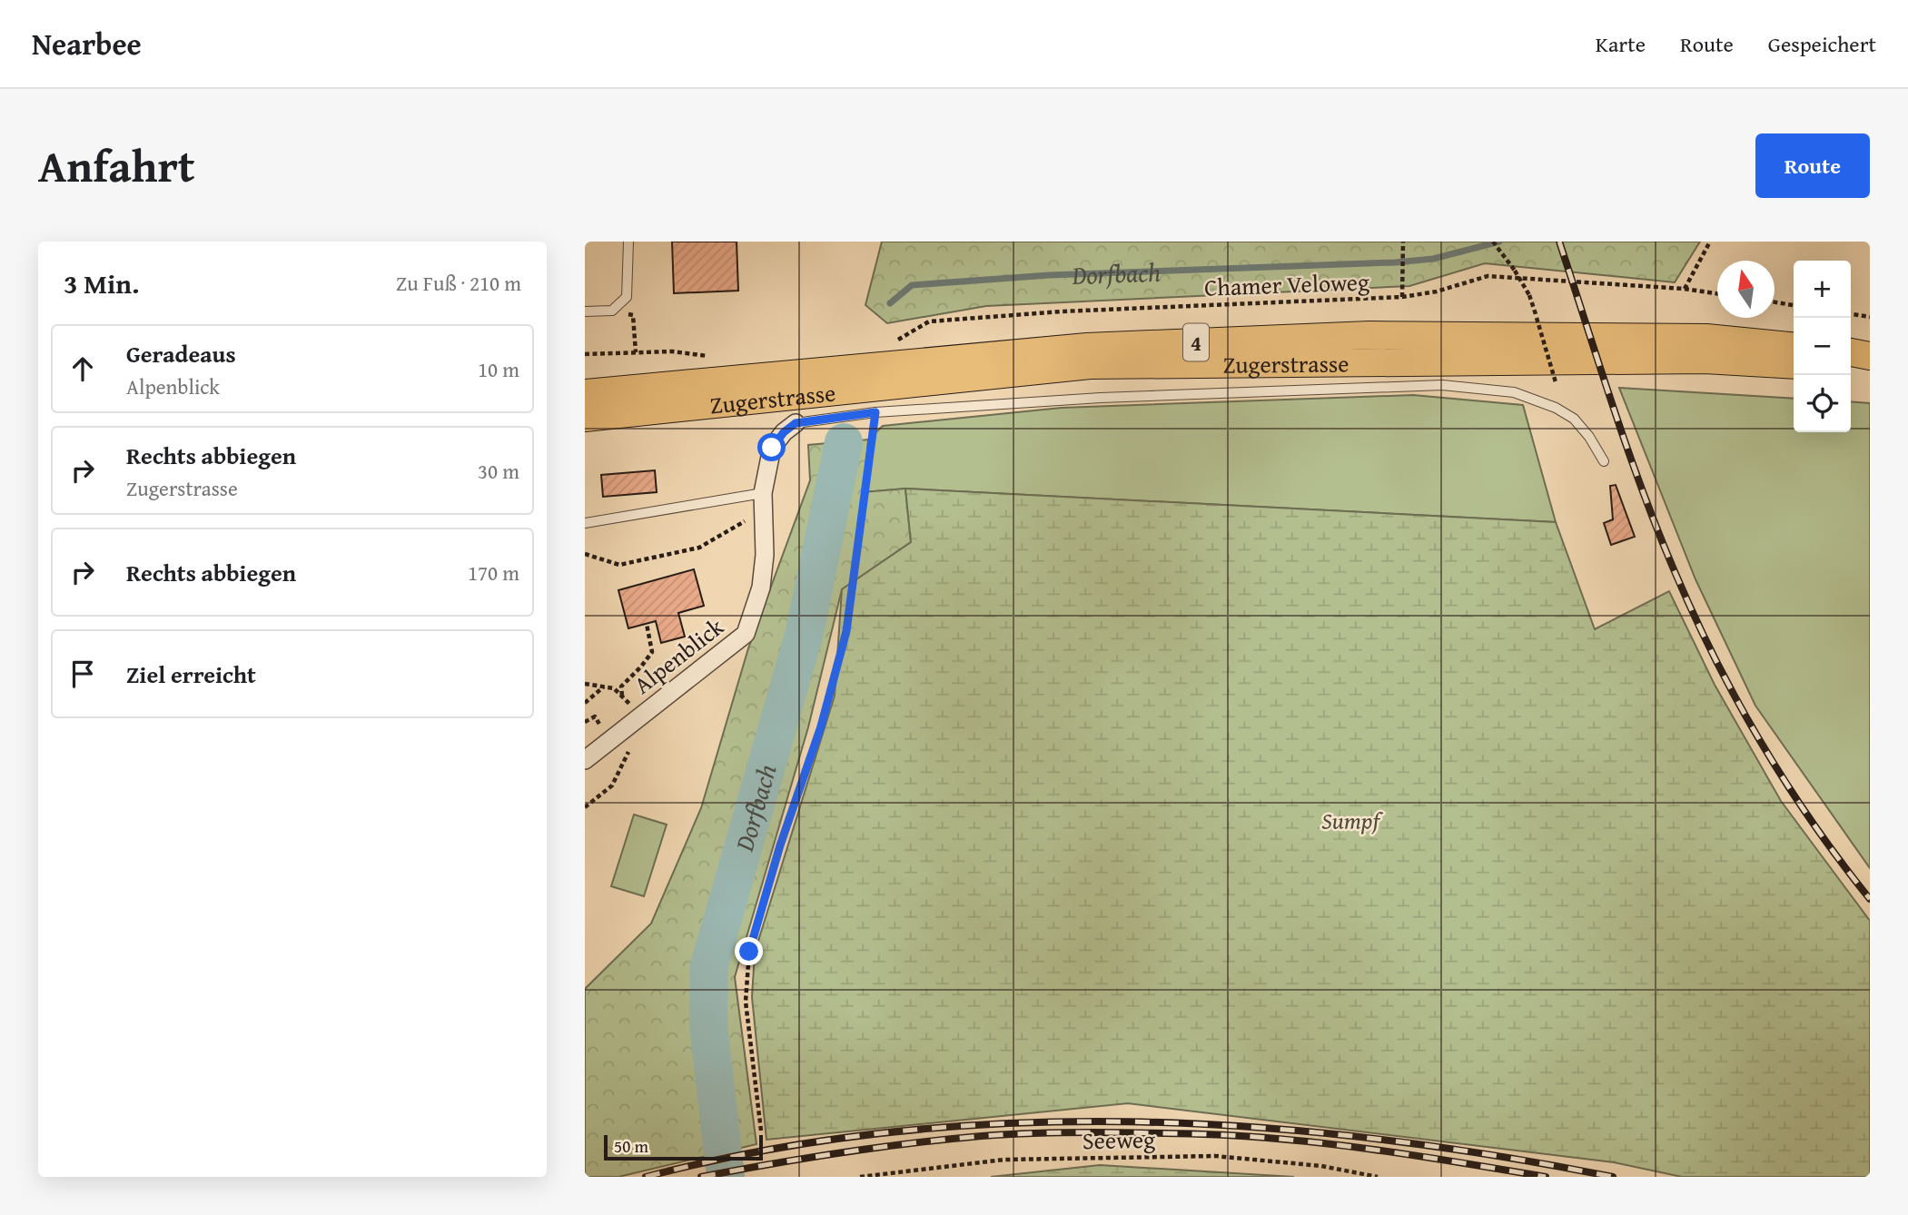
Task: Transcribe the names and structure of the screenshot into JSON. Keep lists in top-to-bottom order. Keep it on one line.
{"streets":{"main road":["4","Zugerstrasse"],"street":["Alpenblick"],"path":["Chamer Veloweg","Seeweg"]},"crossings":[["Zugerstrasse","Alpenblick"]],"water":["Dorfbach"],"parks":["Sumpf"],"scale_bar":"50 m","north":"top","page":{"header":"Nearbee","nav":["Karte","Route","Gespeichert"],"title":"Anfahrt","buttons":"Route","heading":["3 Min.","Zu Fuß · 210 m"],"map_buttons":["+","−"],"list":[["Geradeaus","Alpenblick","10 m"],["Rechts abbiegen","Zugerstrasse","30 m"],["Rechts abbiegen","170 m"],"Ziel erreicht"],"scale":"50 m"}}
